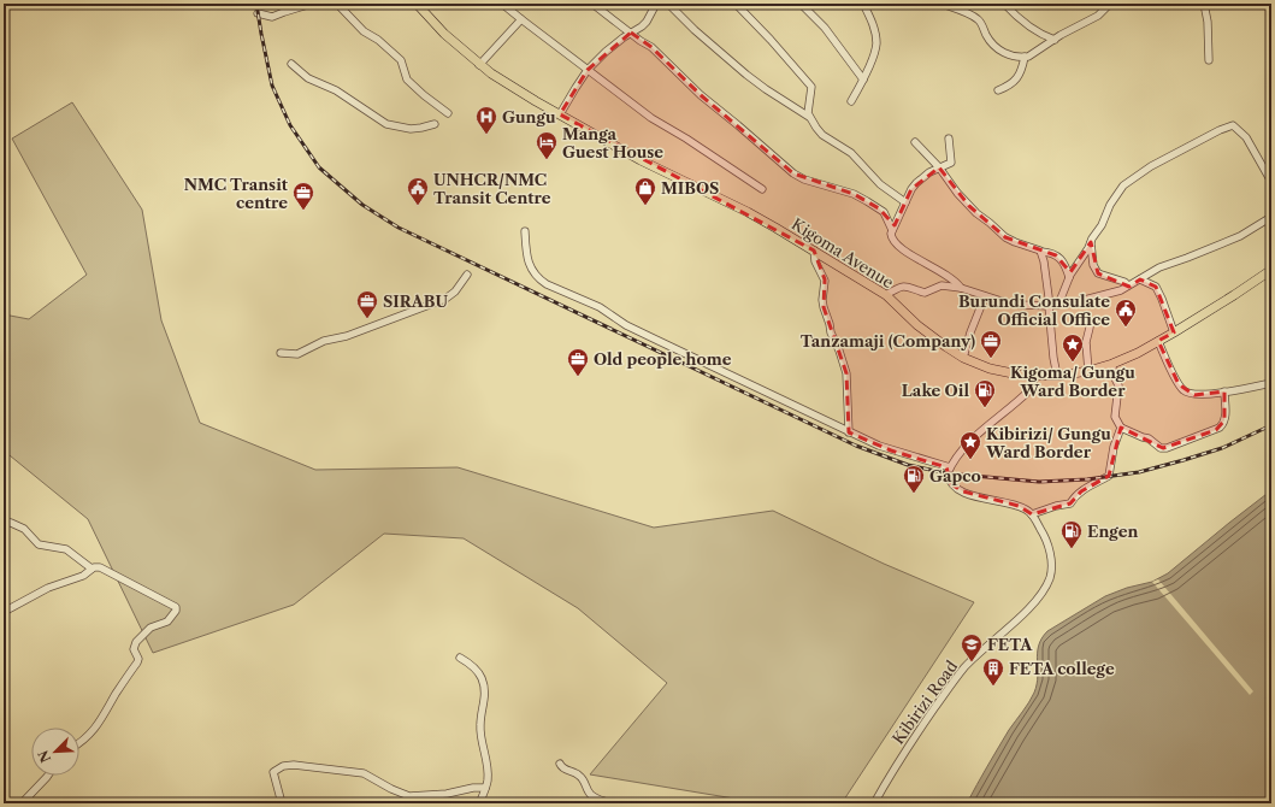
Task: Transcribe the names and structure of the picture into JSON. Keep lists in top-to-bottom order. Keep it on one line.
{"streets":{"main road":["Kigoma Avenue"],"street":["Kibirizi Road"]},"places":{"hospital":["Gungu"],"hotel":["Manga Guest House"],"public building":["UNHCR/NMC Transit Centre","Burundi Consulate Official Office"],"shop":["MIBOS"],"office":["NMC Transit centre","SIRABU","Tanzamaji (Company)","Old people home"],"place":["Kigoma/ Gungu Ward Border","Kibirizi/ Gungu Ward Border"],"fuel station":["Lake Oil","Gapco","Engen"],"school or university":["FETA"],"building":["FETA college"]},"north":"bottom left"}
